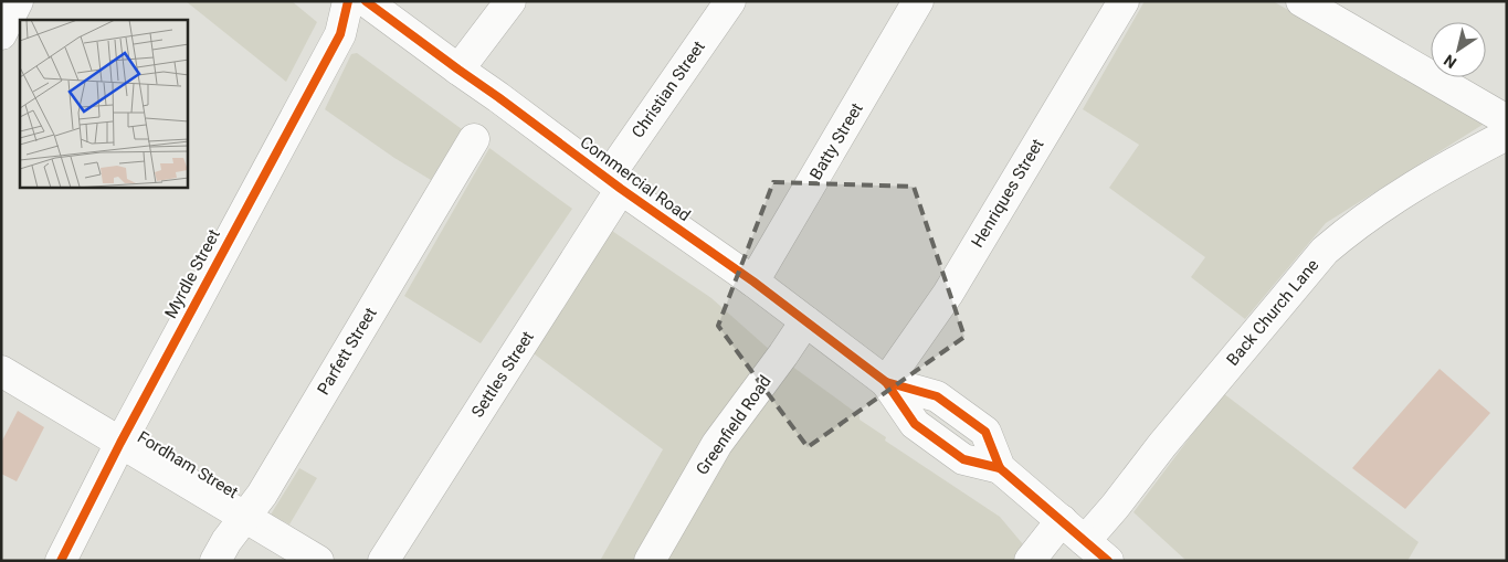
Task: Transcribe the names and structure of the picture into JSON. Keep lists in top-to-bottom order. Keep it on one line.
{"streets":{"main road":["Christian Street","Batty Street","Commercial Road","Henriques Street","Myrdle Street","Back Church Lane","Parfett Street","Settles Street","Greenfield Road","Fordham Street"]},"crossings":[["Christian Street","Commercial Road"],["Christian Street","Settles Street"],["Batty Street","Commercial Road"],["Commercial Road","Henriques Street"],["Commercial Road","Back Church Lane"],["Commercial Road","Settles Street"],["Commercial Road","Greenfield Road"],["Myrdle Street","Fordham Street"],["Parfett Street","Fordham Street"]],"north":"bottom left"}
